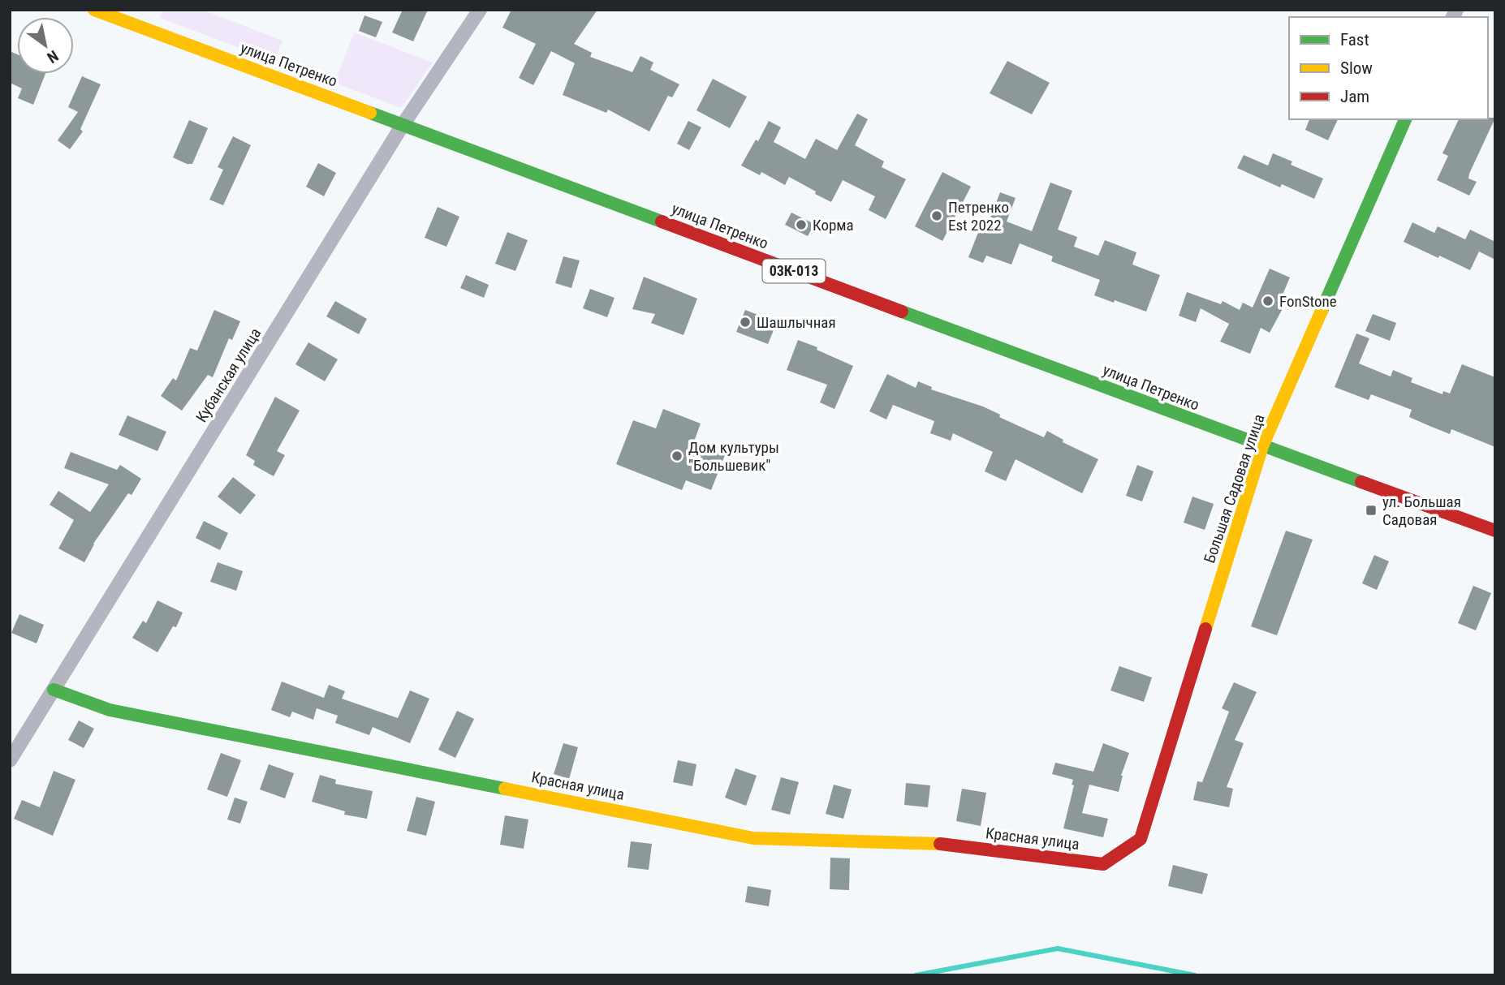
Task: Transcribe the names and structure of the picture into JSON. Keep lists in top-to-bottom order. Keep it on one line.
{"streets":{"street":["улица Петренко","03К-013","Кубанская улица","Большая Садовая улица","Красная улица"]},"crossings":[["улица Петренко","Кубанская улица"],["улица Петренко","Большая Садовая улица"],["Кубанская улица","Красная улица"],["Большая Садовая улица","Красная улица"]],"places":{"other":["Петренко Est 2022","Корма","FonStone","Шашлычная","Дом культуры \"Большевик\""],"transit":["ул. Большая Садовая"]},"legend":["Fast","Slow","Jam"],"north":"bottom right"}
